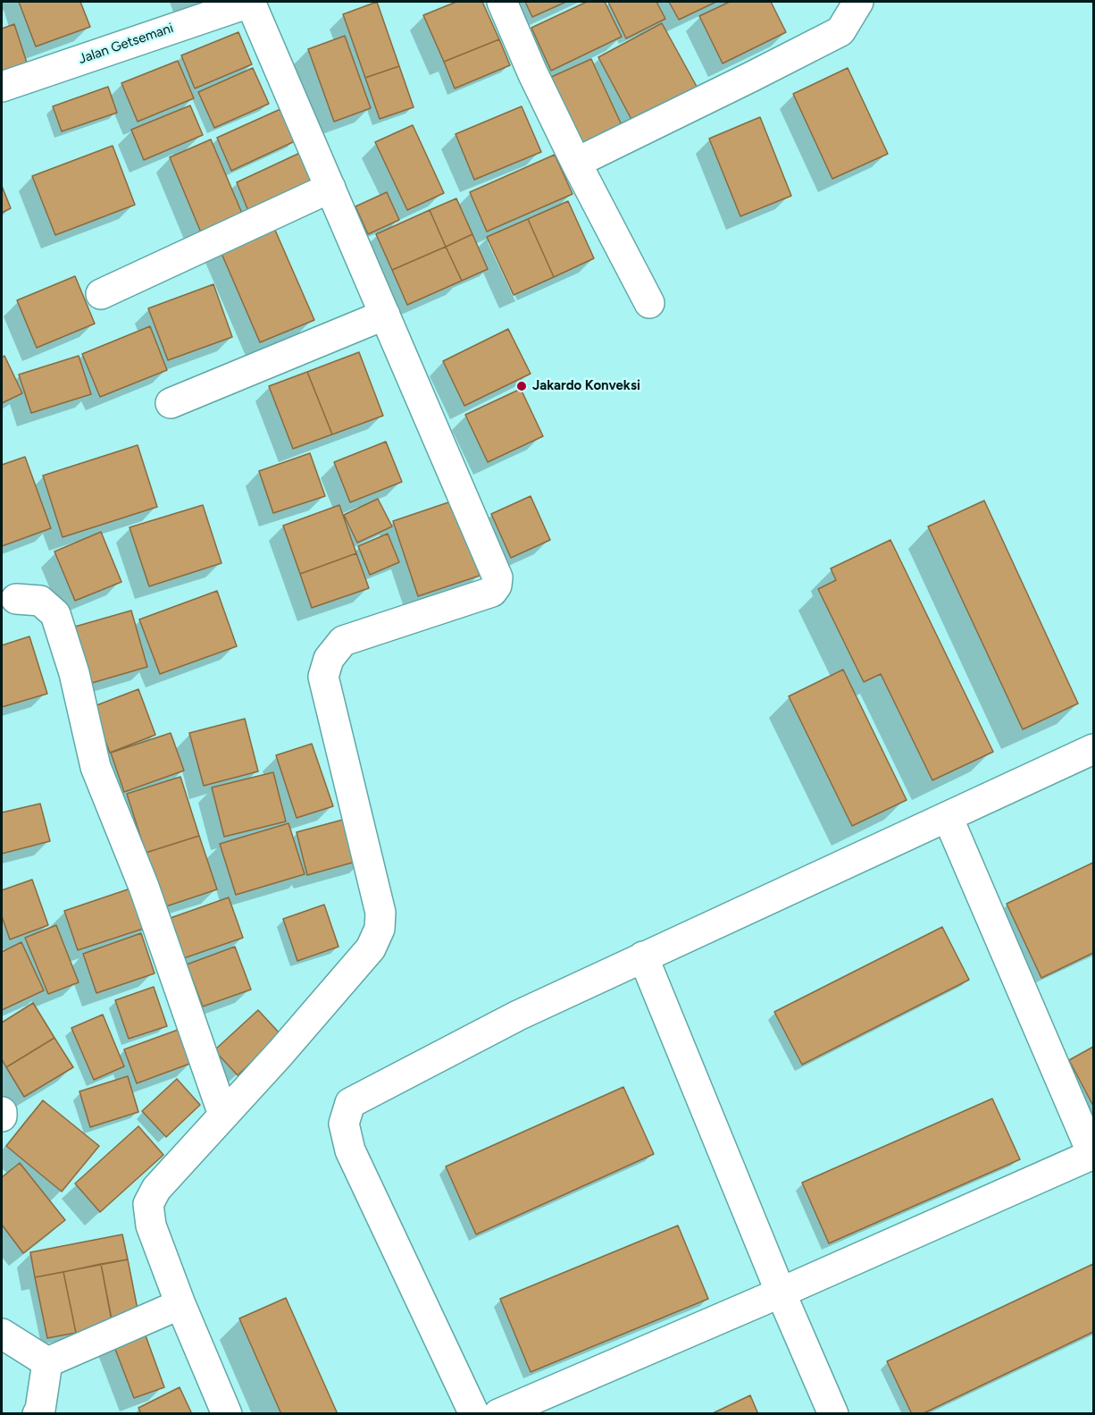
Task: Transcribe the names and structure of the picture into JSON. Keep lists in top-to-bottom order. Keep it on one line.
{"streets":{"street":["Jalan Getsemani"]},"places":["Jakardo Konveksi"]}
